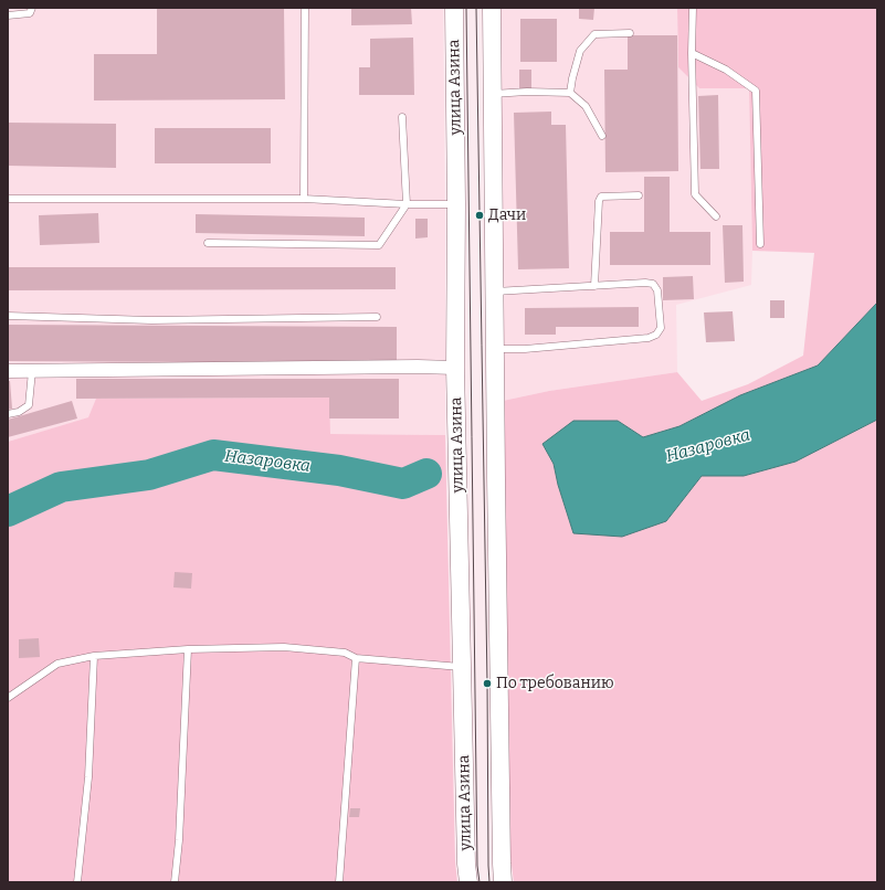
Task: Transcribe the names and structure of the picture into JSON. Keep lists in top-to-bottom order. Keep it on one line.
{"streets":{"street":["улица Азина"]},"water":["Назаровка"],"places":["Дачи","По требованию"]}
